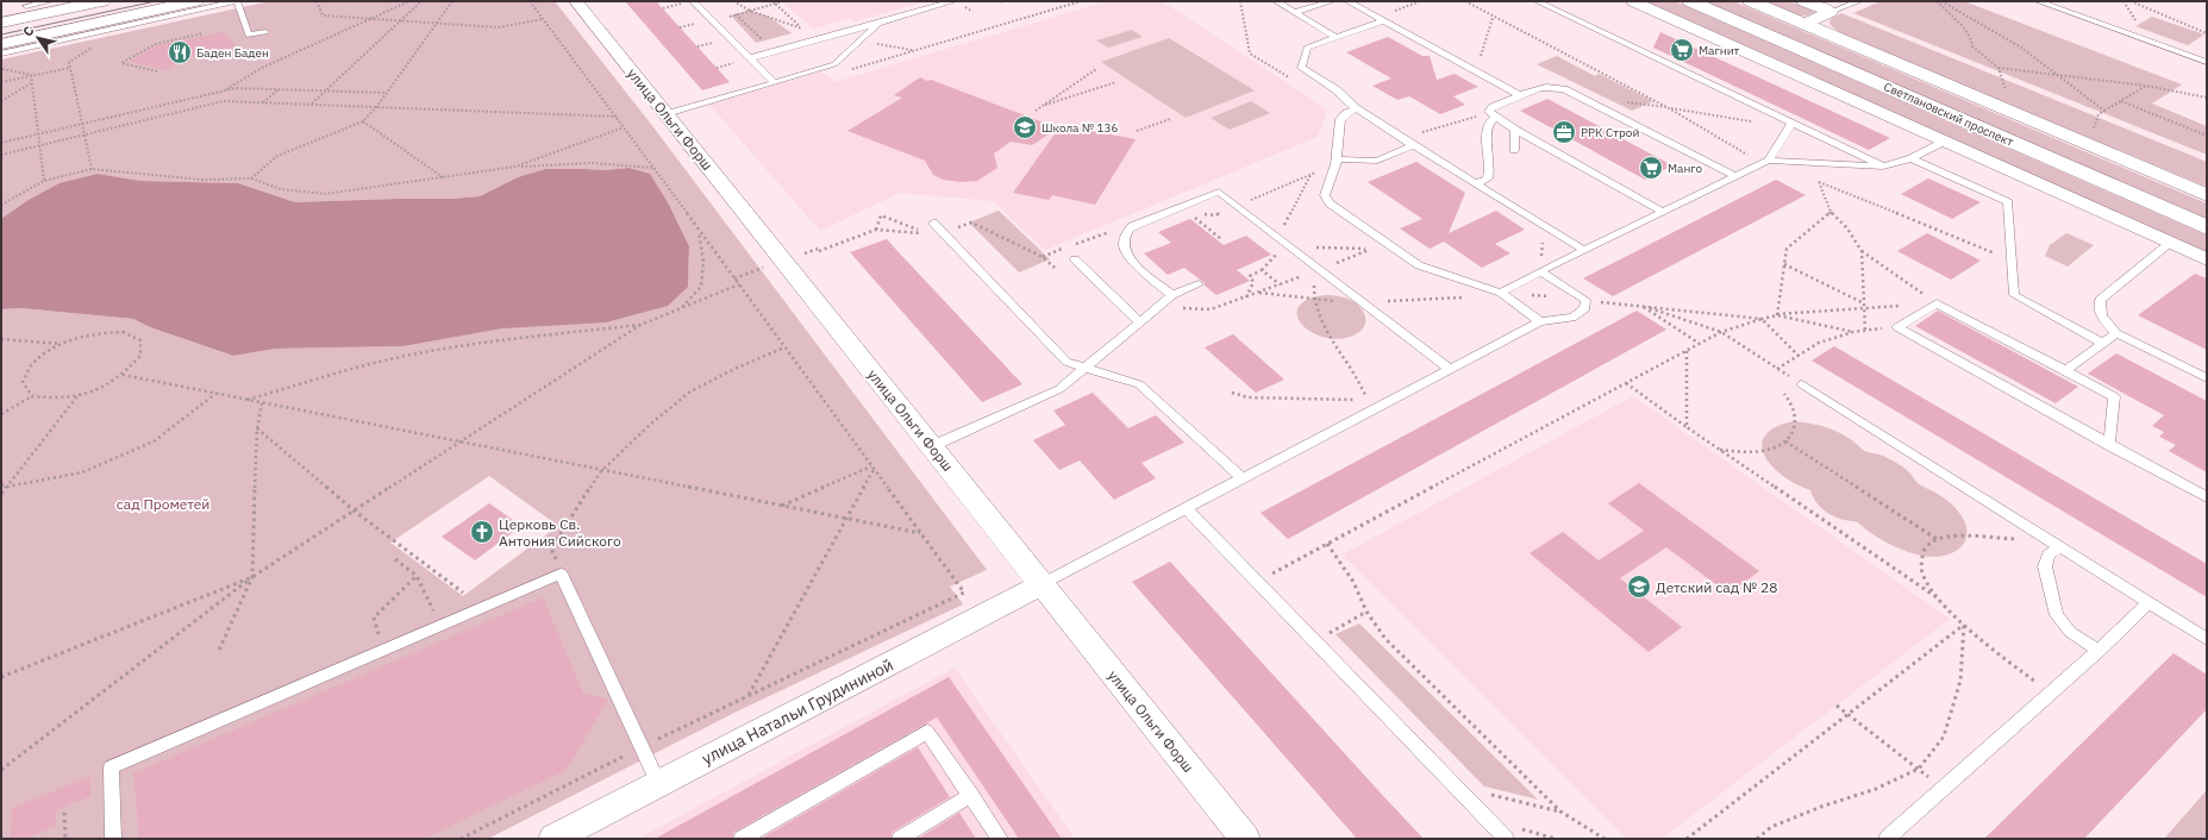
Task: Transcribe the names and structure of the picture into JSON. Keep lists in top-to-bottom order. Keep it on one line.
{"streets":{"main road":["Светлановский проспект"],"street":["улица Ольги Форш","улица Натальи Грудининой"]},"crossings":[["улица Ольги Форш","улица Натальи Грудининой"]],"parks":["сад Прометей"],"places":{"supermarket":["Магнит","Манго"],"restaurant":["Баден Баден"],"school or university":["Школа № 136","Детский сад № 28"],"office":["РРК Строй"],"church":["Церковь Св. Антония Сийского"]},"north":"top left"}
